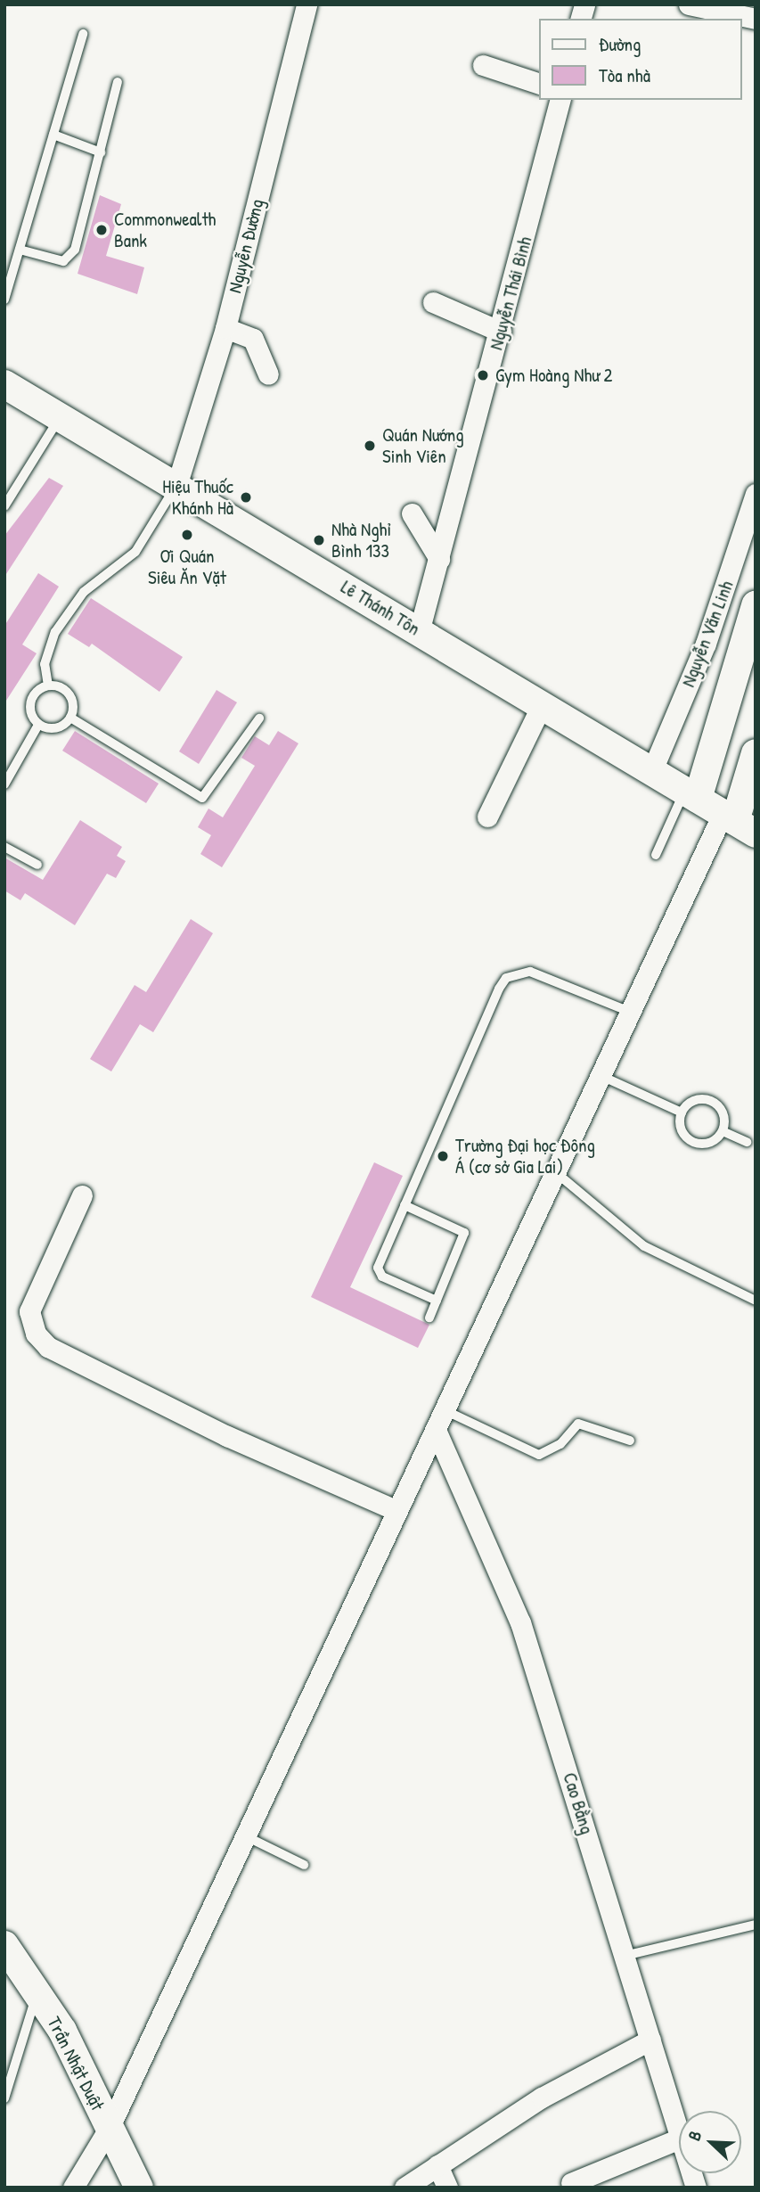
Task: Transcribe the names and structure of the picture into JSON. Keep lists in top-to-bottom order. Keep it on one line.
{"streets":{"main road":["Lê Thánh Tôn","Nguyễn Văn Linh","Trần Nhật Duật"],"street":["Nguyễn Đường","Nguyễn Thái Bình","Cao Bằng"]},"crossings":[["Nguyễn Đường","Lê Thánh Tôn"],["Nguyễn Thái Bình","Lê Thánh Tôn"],["Lê Thánh Tôn","Nguyễn Văn Linh"]],"places":["Commonwealth Bank","Gym Hoàng Như 2","Quán Nướng Sinh Viên","Hiệu Thuốc Khánh Hà","Ơi Quán Siêu Ăn Vặt","Nhà Nghỉ Bình 133","Trường Đại học Đông Á (cơ sở Gia Lai)"],"legend":["Đường","Tòa nhà"],"north":"top left"}
